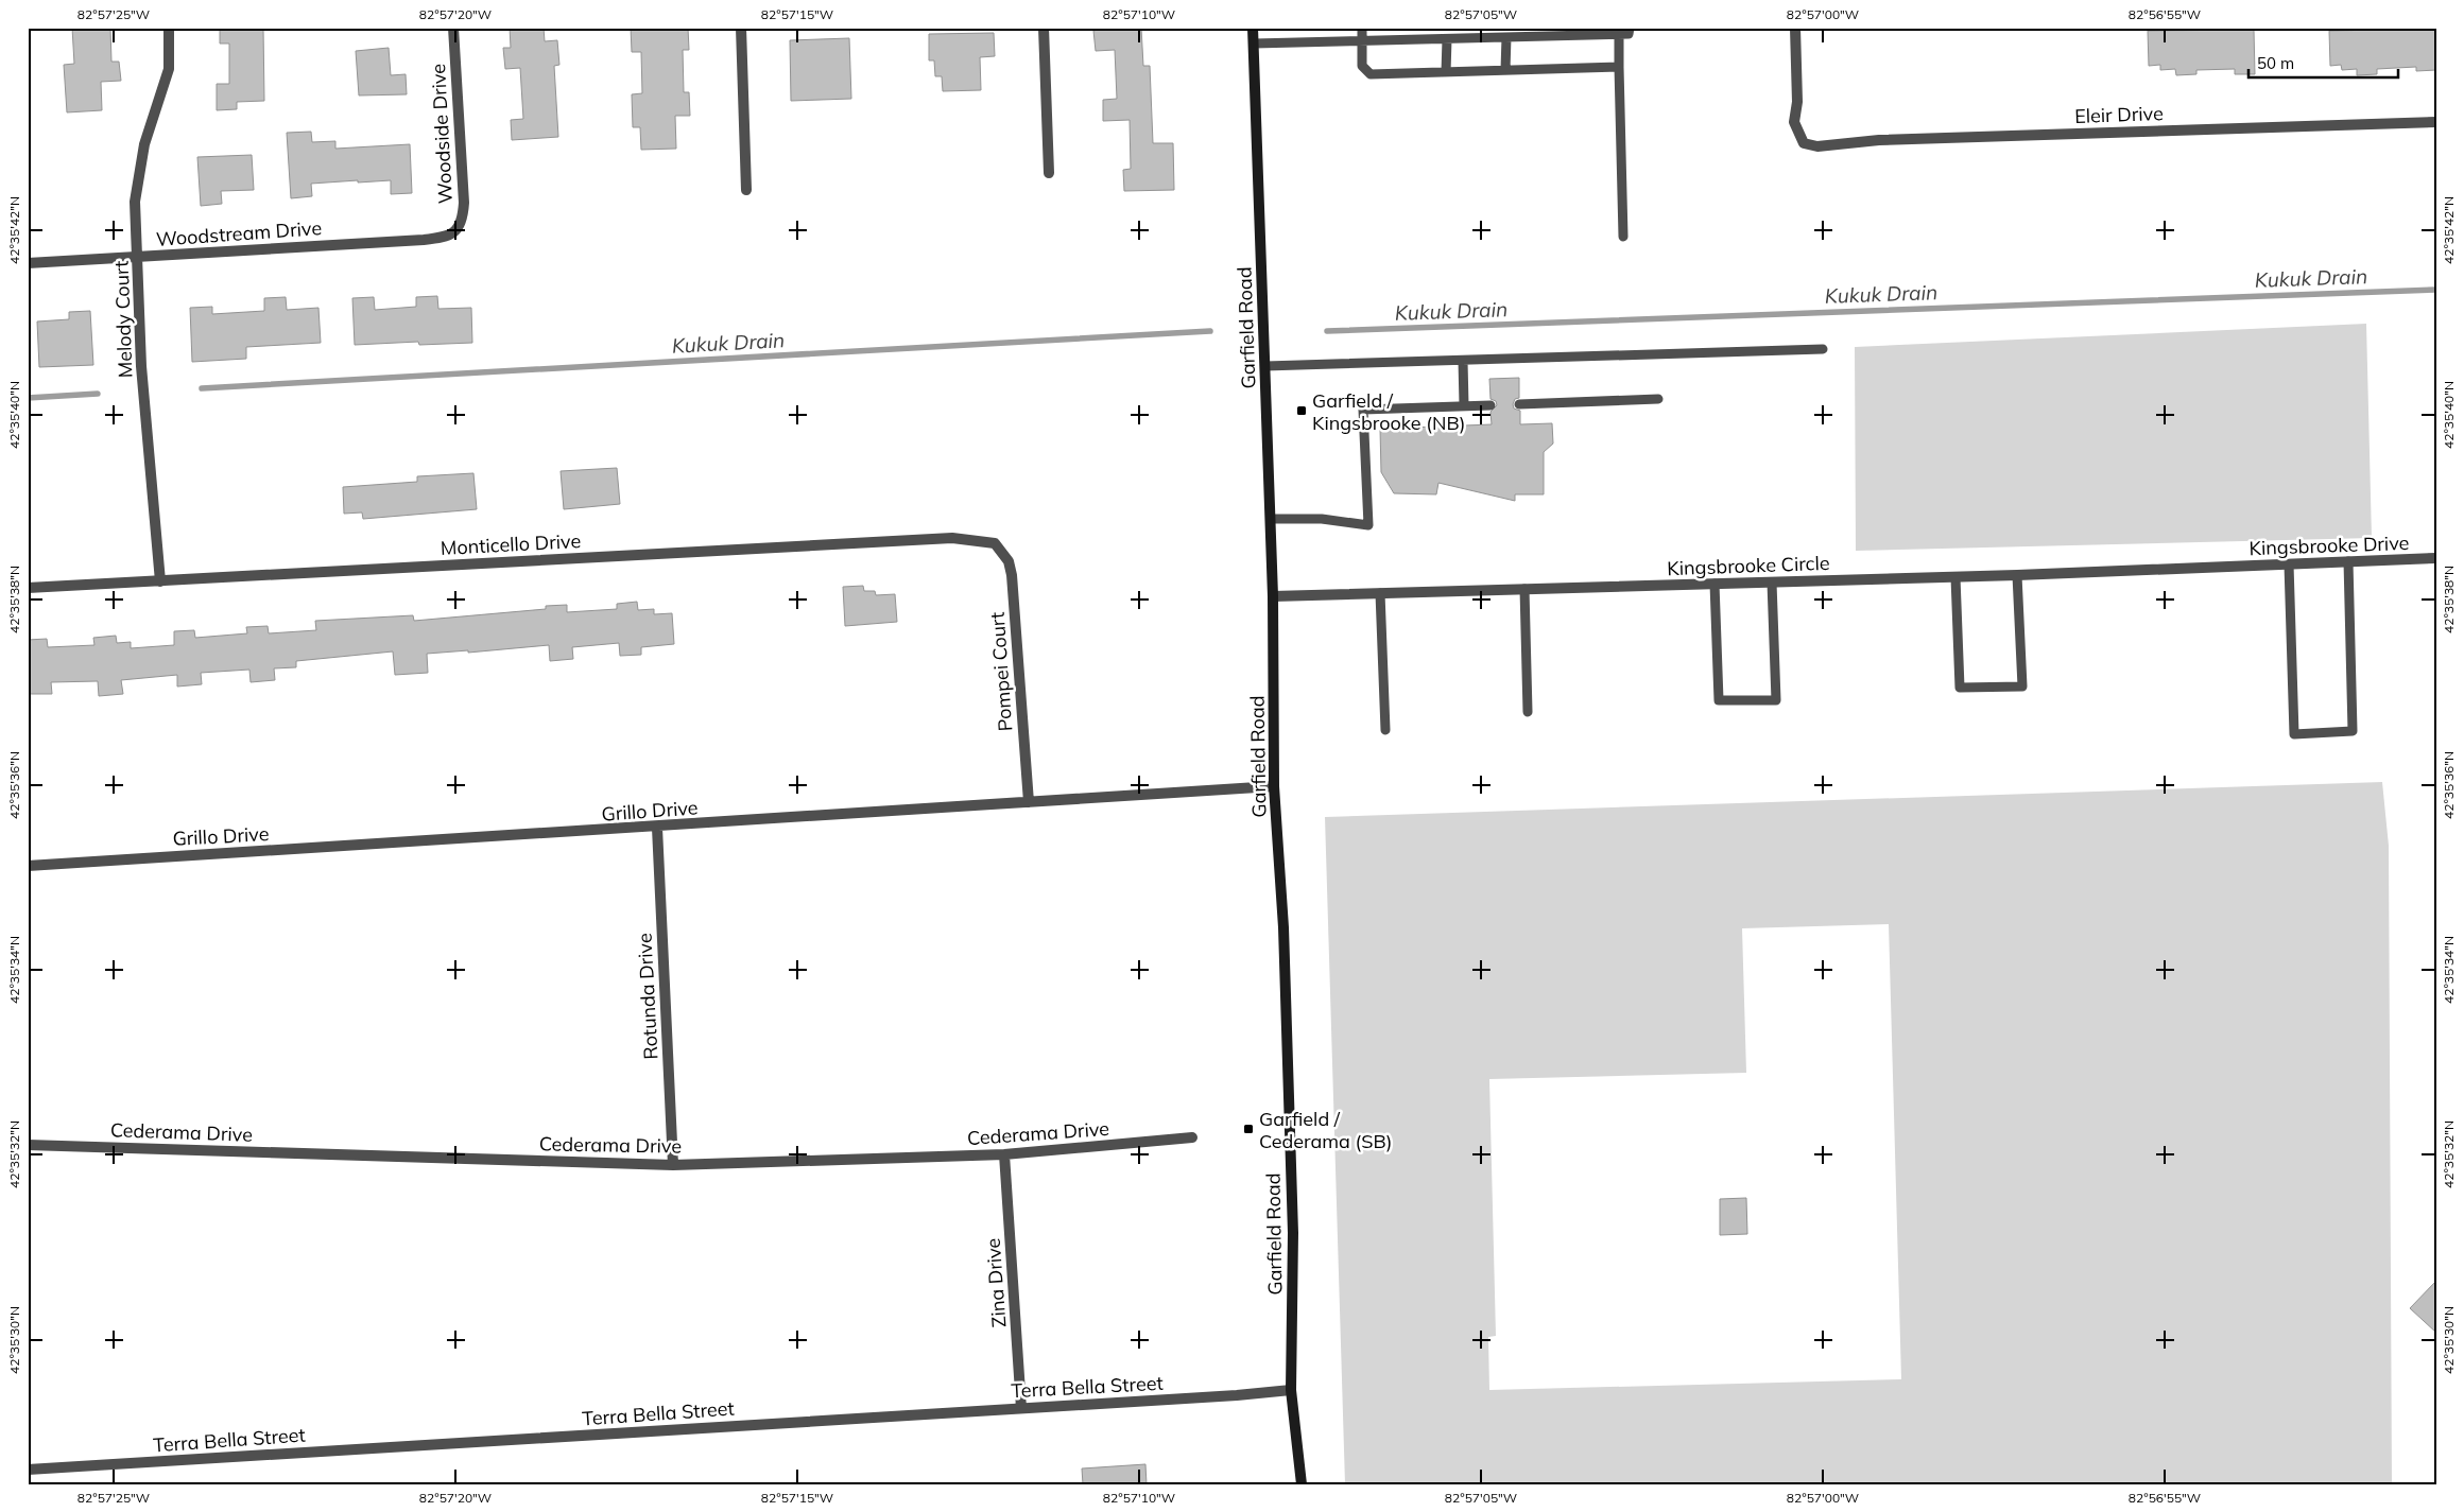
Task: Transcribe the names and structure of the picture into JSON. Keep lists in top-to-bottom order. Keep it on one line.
{"streets":{"main road":["Garfield Road"],"street":["Eleir Drive","Woodside Drive","Woodstream Drive","Melody Court","Monticello Drive","Kingsbrooke Drive","Kingsbrooke Circle","Pompei Court","Grillo Drive","Rotunda Drive","Cederama Drive","Zina Drive","Terra Bella Street"]},"crossings":[["Woodside Drive","Woodstream Drive"],["Woodstream Drive","Melody Court"],["Melody Court","Monticello Drive"],["Garfield Road","Kingsbrooke Circle"],["Garfield Road","Grillo Drive"],["Garfield Road","Terra Bella Street"],["Monticello Drive","Pompei Court"],["Kingsbrooke Drive","Kingsbrooke Circle"],["Pompei Court","Grillo Drive"],["Grillo Drive","Rotunda Drive"],["Rotunda Drive","Cederama Drive"],["Cederama Drive","Zina Drive"],["Zina Drive","Terra Bella Street"]],"water":["Kukuk Drain"],"places":{"transit":["Garfield / Kingsbrooke (NB)","Garfield / Cederama (SB)"]},"scale_bar":"50 m","coordinates":["82°57'25\"W","82°57'20\"W","82°57'15\"W","82°57'10\"W","82°57'05\"W","82°57'00\"W","82°56'55\"W","42°35'42\"N","42°35'40\"N","42°35'38\"N","42°35'36\"N","42°35'34\"N","42°35'32\"N","42°35'30\"N"]}
